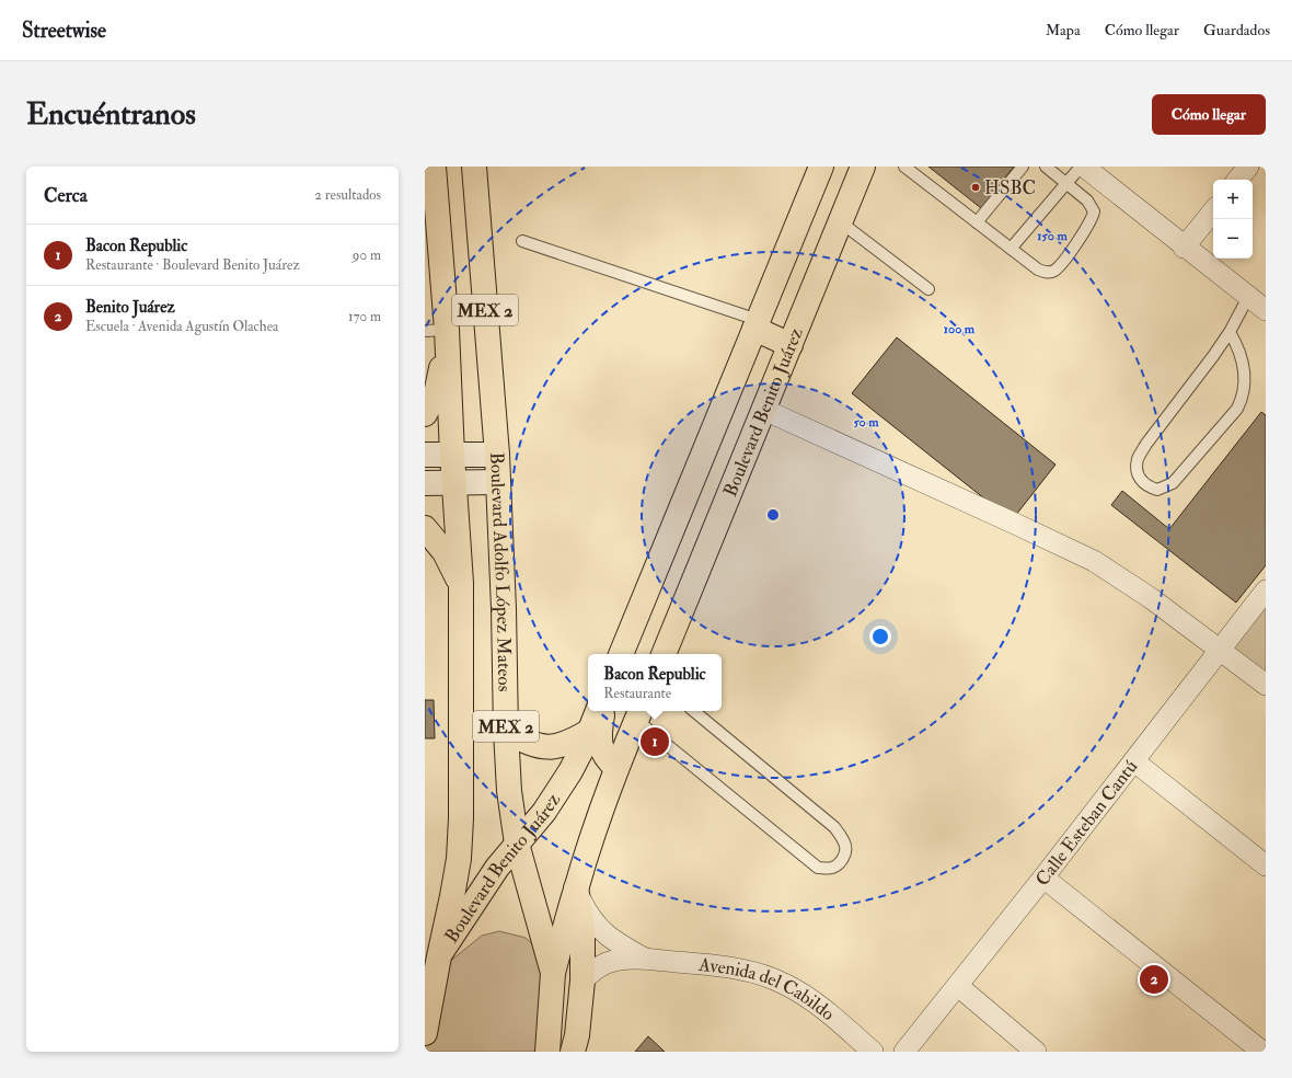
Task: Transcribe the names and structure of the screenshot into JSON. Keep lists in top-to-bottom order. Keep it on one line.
{"streets":{"main road":["MEX 2","Boulevard Benito Juárez","Boulevard Adolfo López Mateos"],"street":["Calle Esteban Cantú","Avenida del Cabildo"]},"crossings":[["MEX 2","Boulevard Benito Juárez"],["MEX 2","Boulevard Adolfo López Mateos"],["Boulevard Benito Juárez","Boulevard Adolfo López Mateos"]],"places":["HSBC"],"page":{"header":"Streetwise","nav":["Mapa","Cómo llegar","Guardados"],"buttons":"Cómo llegar","title":"Encuéntranos","heading":["Cerca","2 resultados"],"map_buttons":["+","−"],"list":[{"mark":"1","name":"Bacon Republic","note":"Restaurante · Boulevard Benito Juárez","value":"90 m"},{"mark":"2","name":"Benito Juárez","note":"Escuela · Avenida Agustín Olachea","value":"170 m"}],"popup":["Bacon Republic","Restaurante"],"pins":["1","2"]},"rings":["150 m","100 m","50 m"]}
